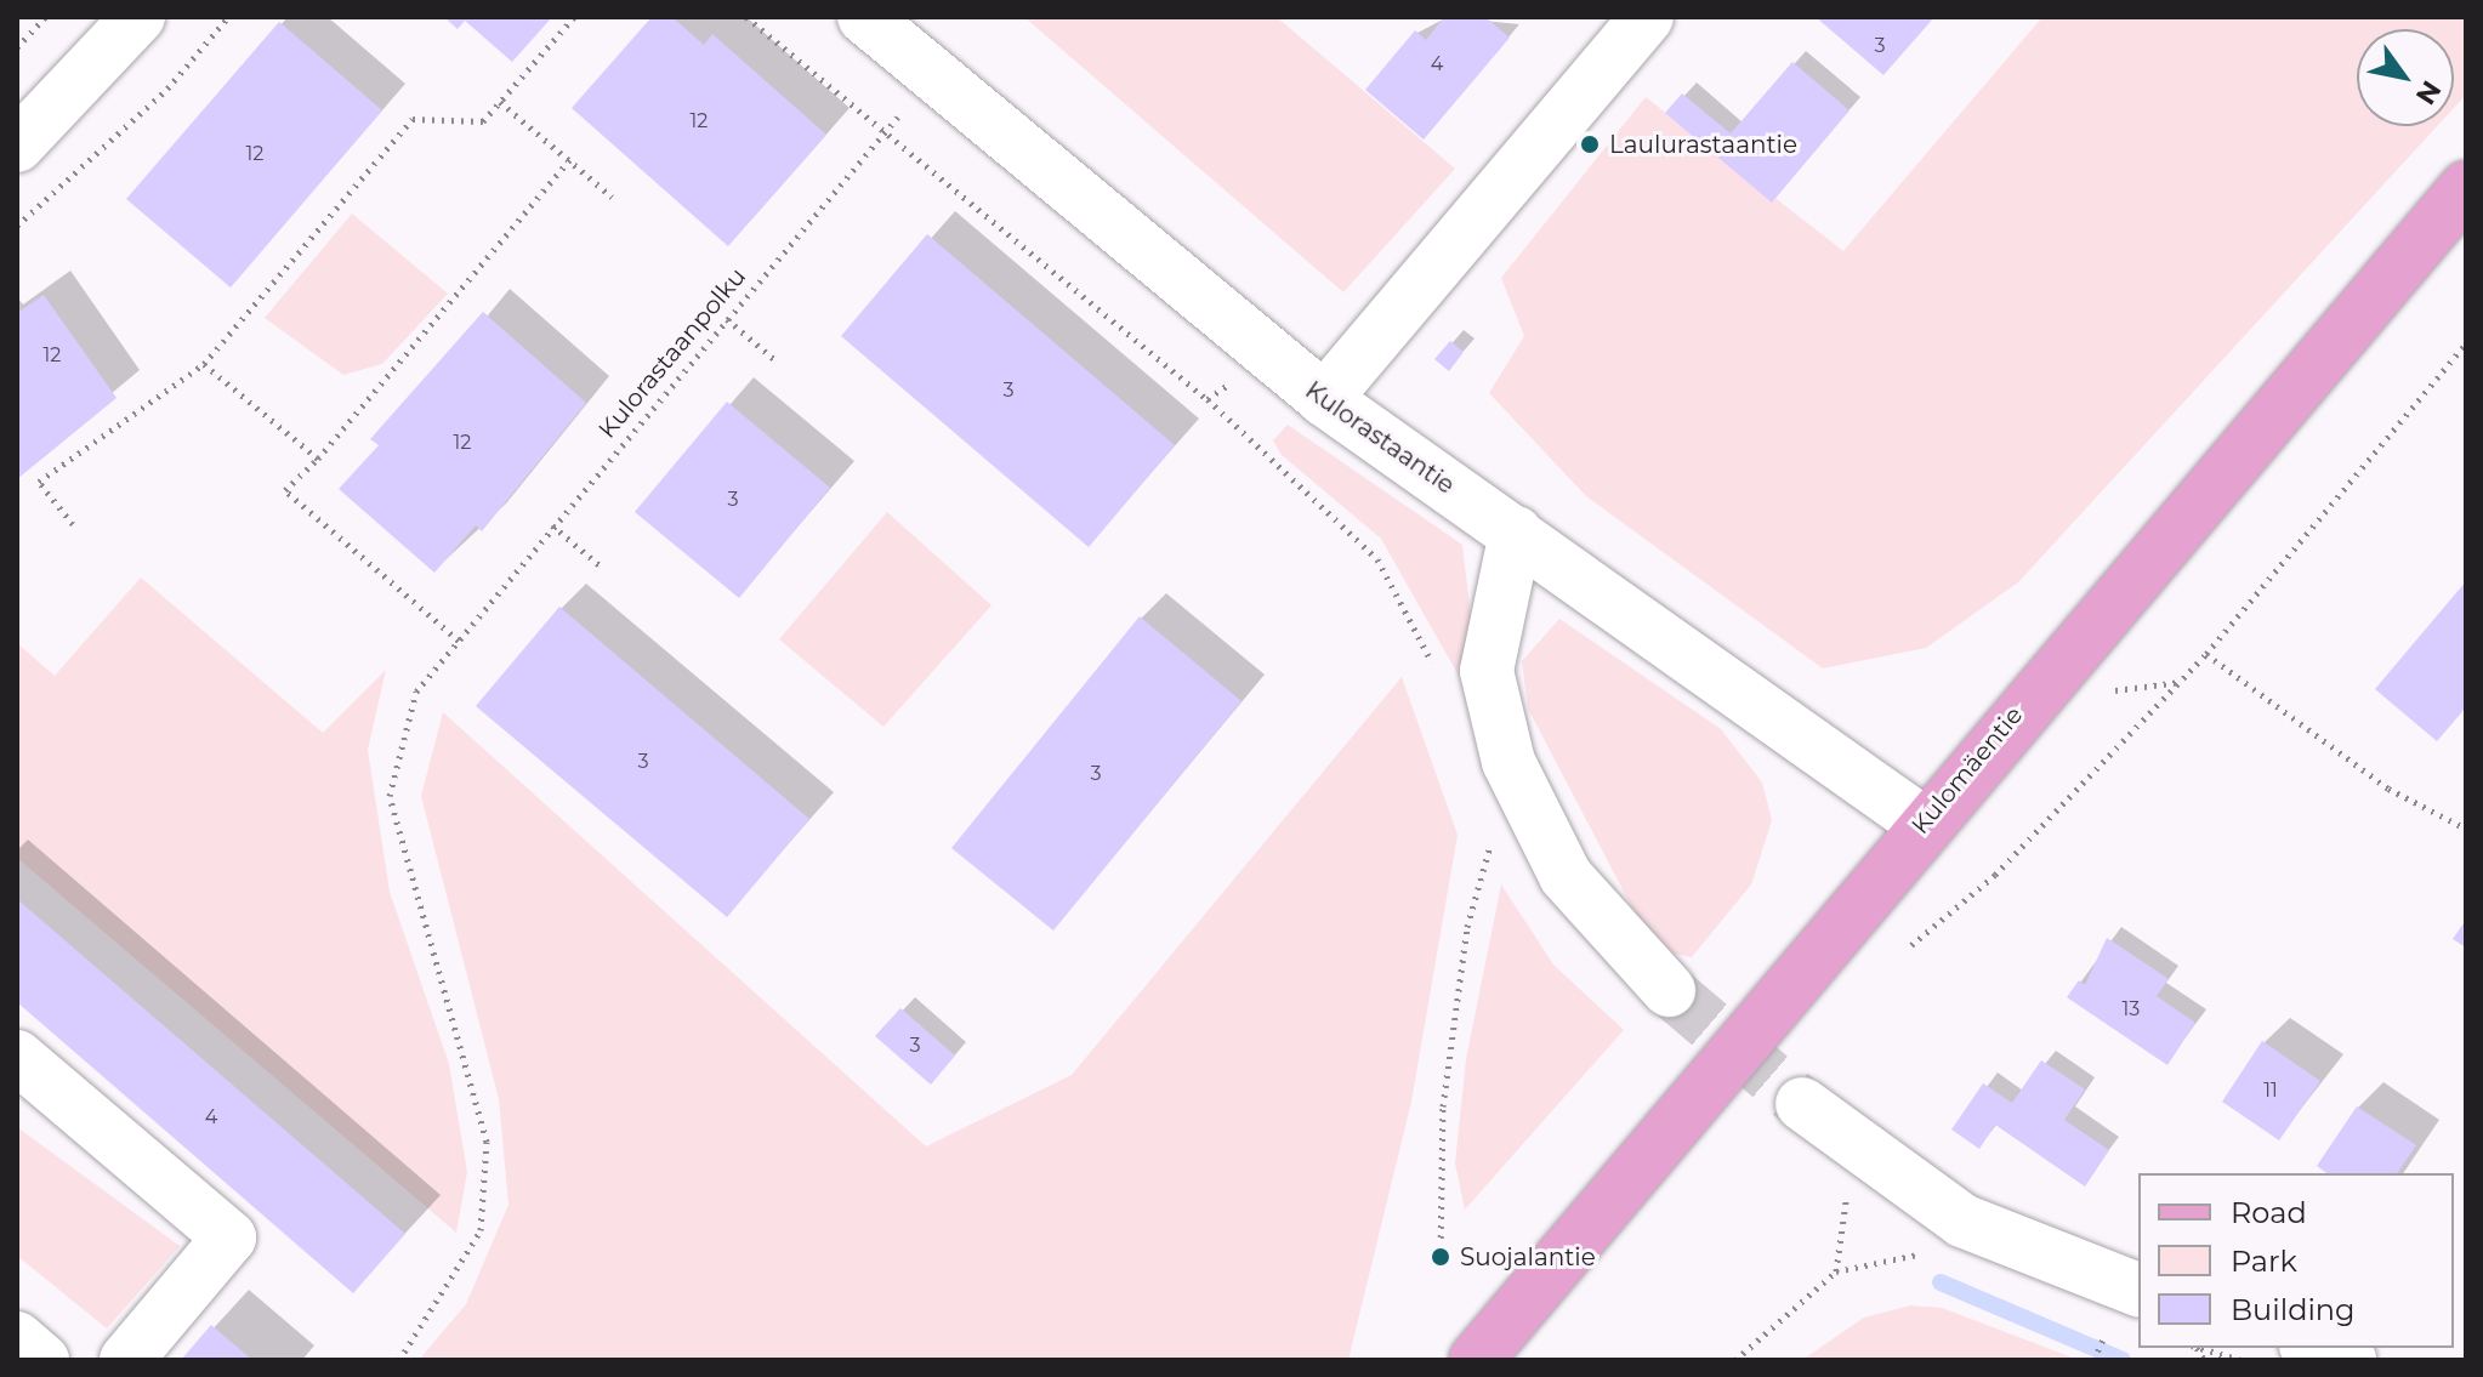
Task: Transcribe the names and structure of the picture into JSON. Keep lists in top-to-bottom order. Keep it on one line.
{"streets":{"main road":["Kulomäentie"],"street":["Kulorastaantie"],"path":["Kulorastaanpolku"]},"crossings":[["Kulorastaanpolku","Kulorastaantie"],["Kulorastaantie","Kulomäentie"]],"places":["Laulurastaantie","Suojalantie"],"house_numbers":["3","4","12","12","12","3","12","3","3","3","13","3","11","4"],"legend":["Road","Park","Building"],"north":"bottom right"}
